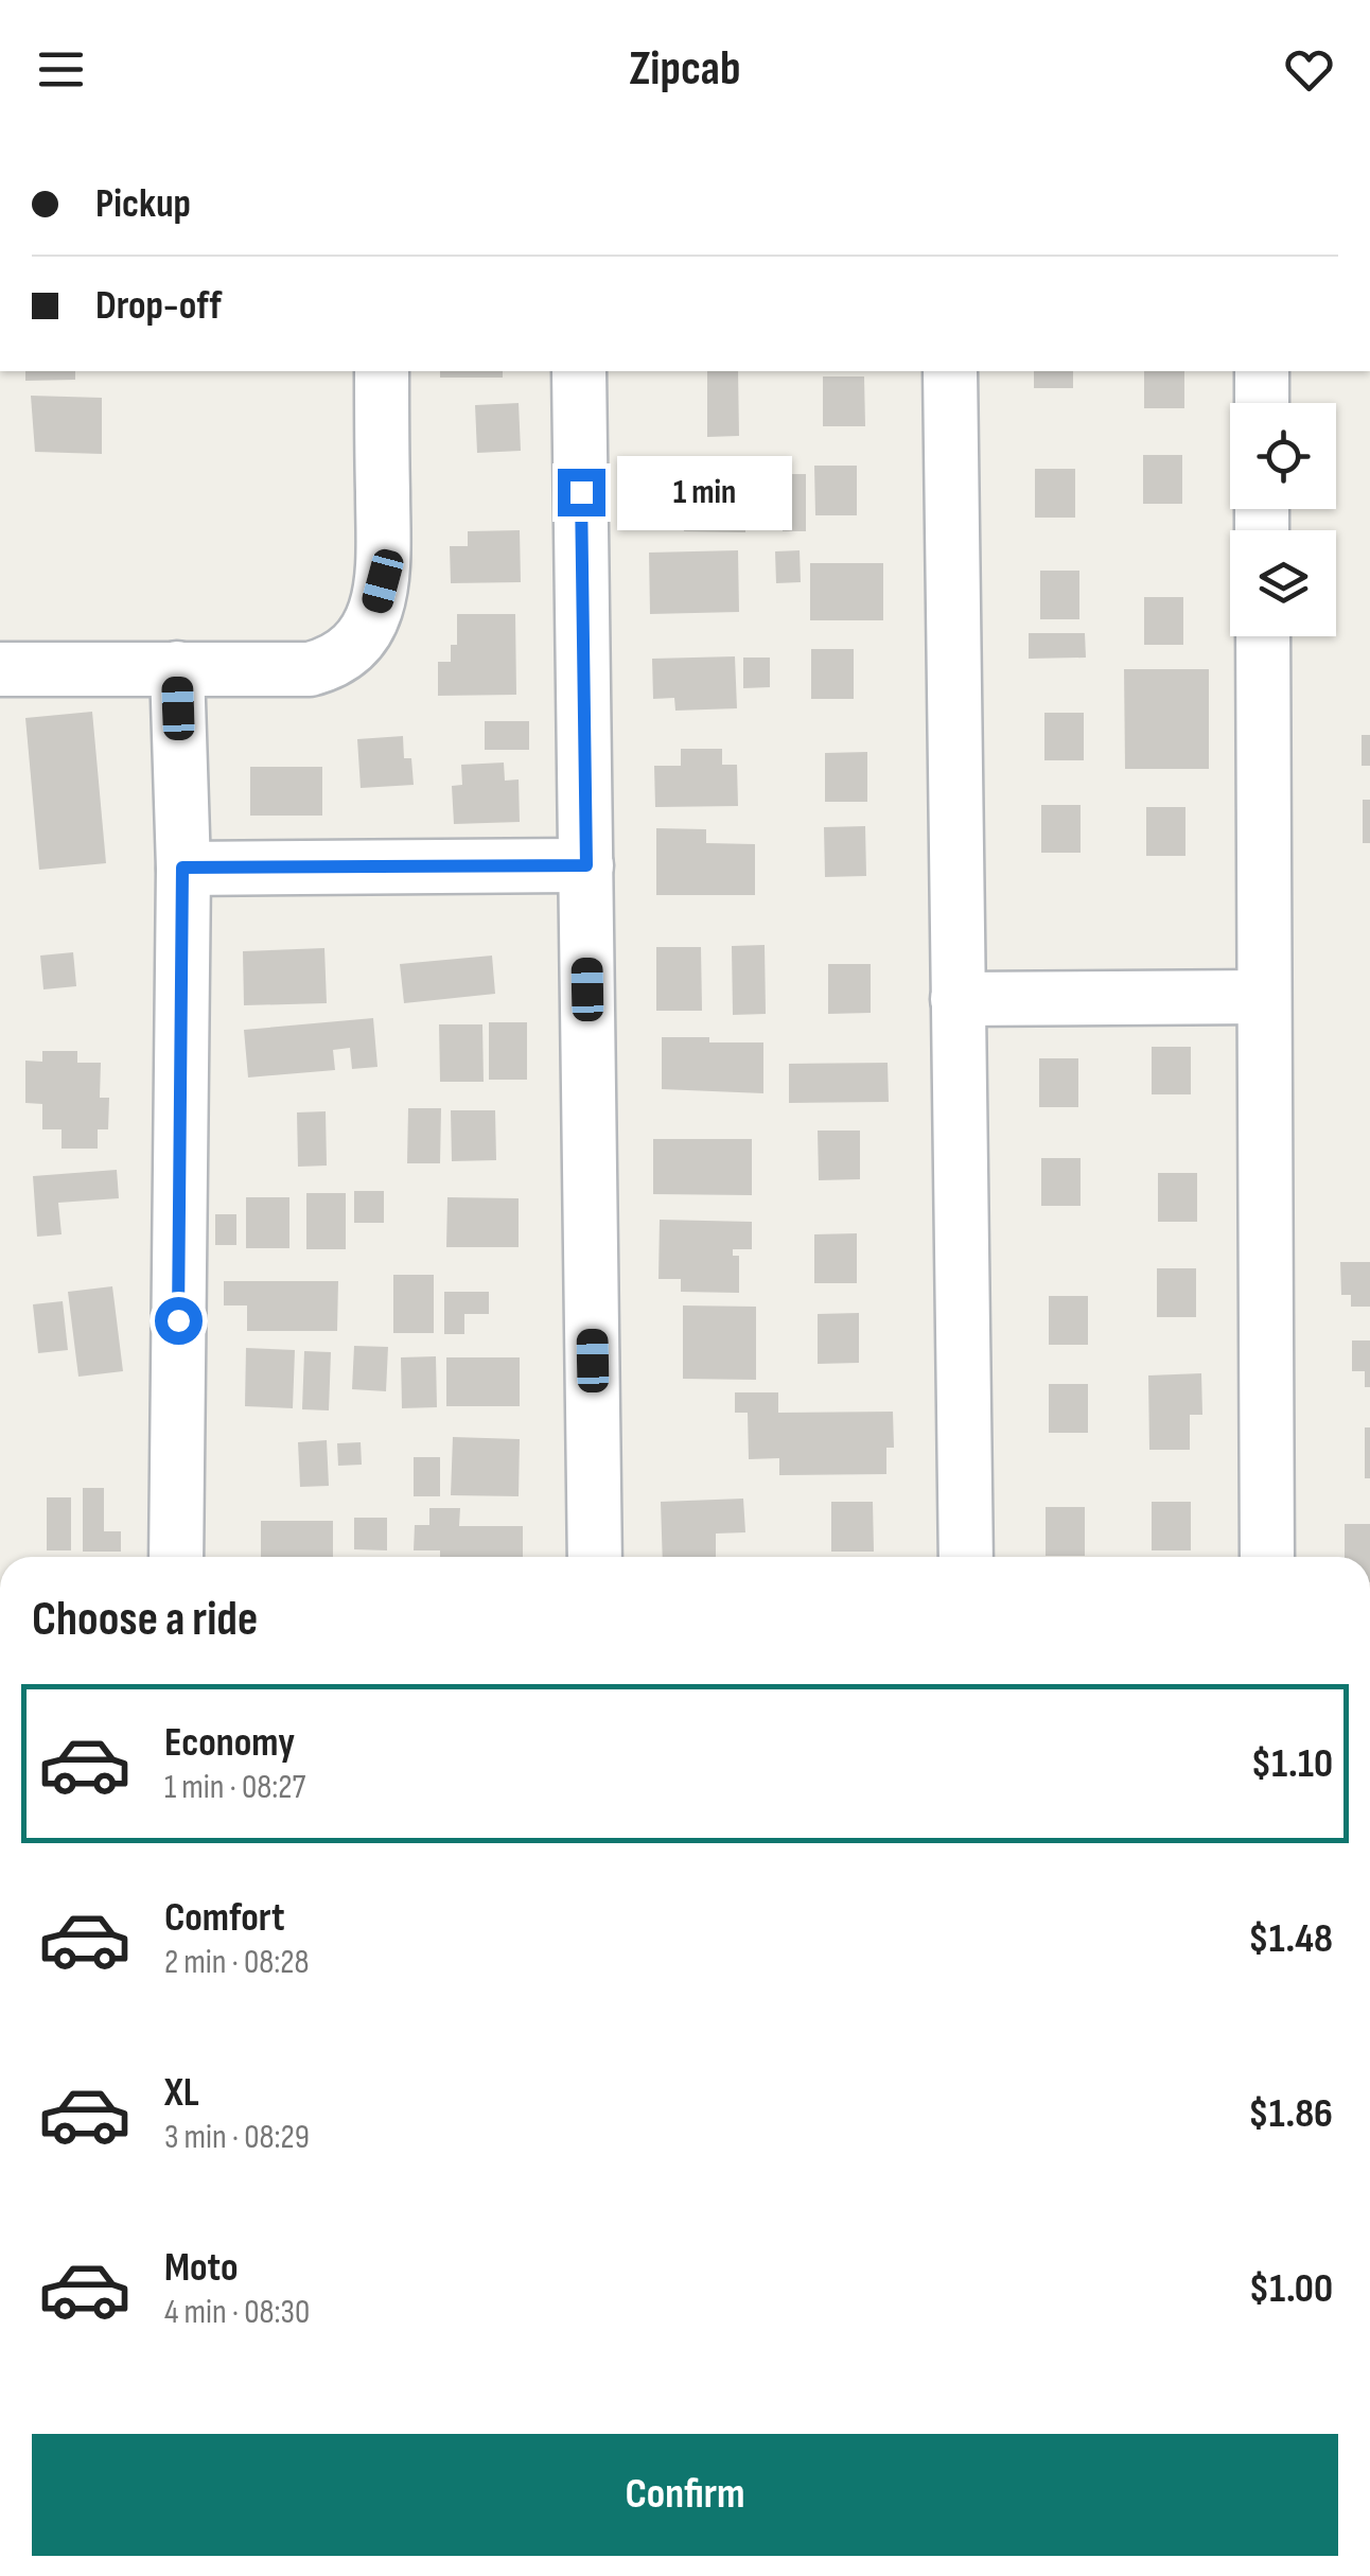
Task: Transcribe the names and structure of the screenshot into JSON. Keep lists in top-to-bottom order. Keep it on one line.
{"page":{"header":"Zipcab","banner":["Pickup","Drop-off"],"bubble":"1 min","heading":"Choose a ride","list":[{"name":"Economy","note":"1 min · 08:27","value":"$1.10"},{"name":"Comfort","note":"2 min · 08:28","value":"$1.48"},{"name":"XL","note":"3 min · 08:29","value":"$1.86"},{"name":"Moto","note":"4 min · 08:30","value":"$1.00"}],"buttons":"Confirm"}}
